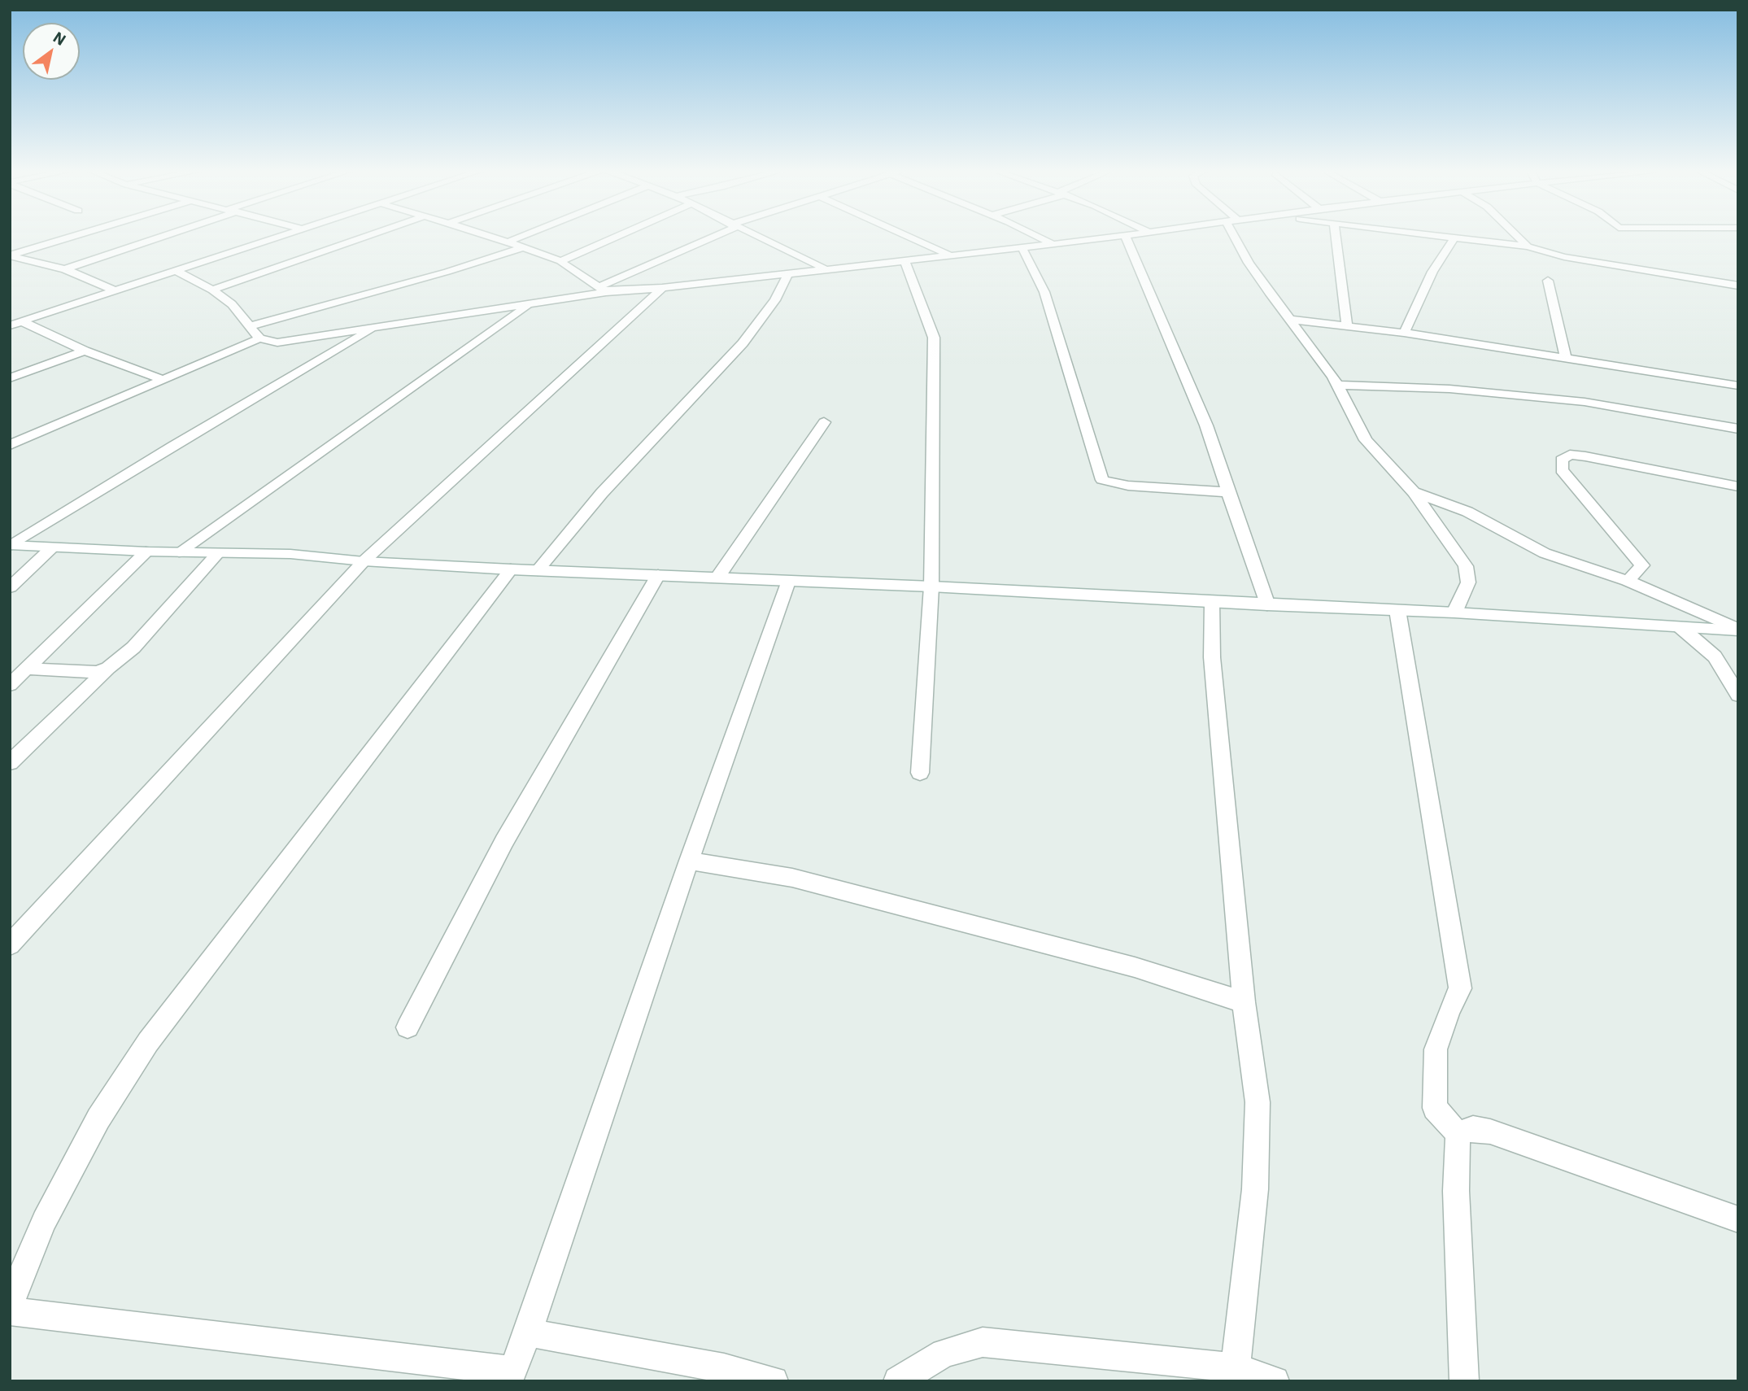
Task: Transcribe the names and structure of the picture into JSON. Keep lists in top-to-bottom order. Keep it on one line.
{"north":"top right"}
